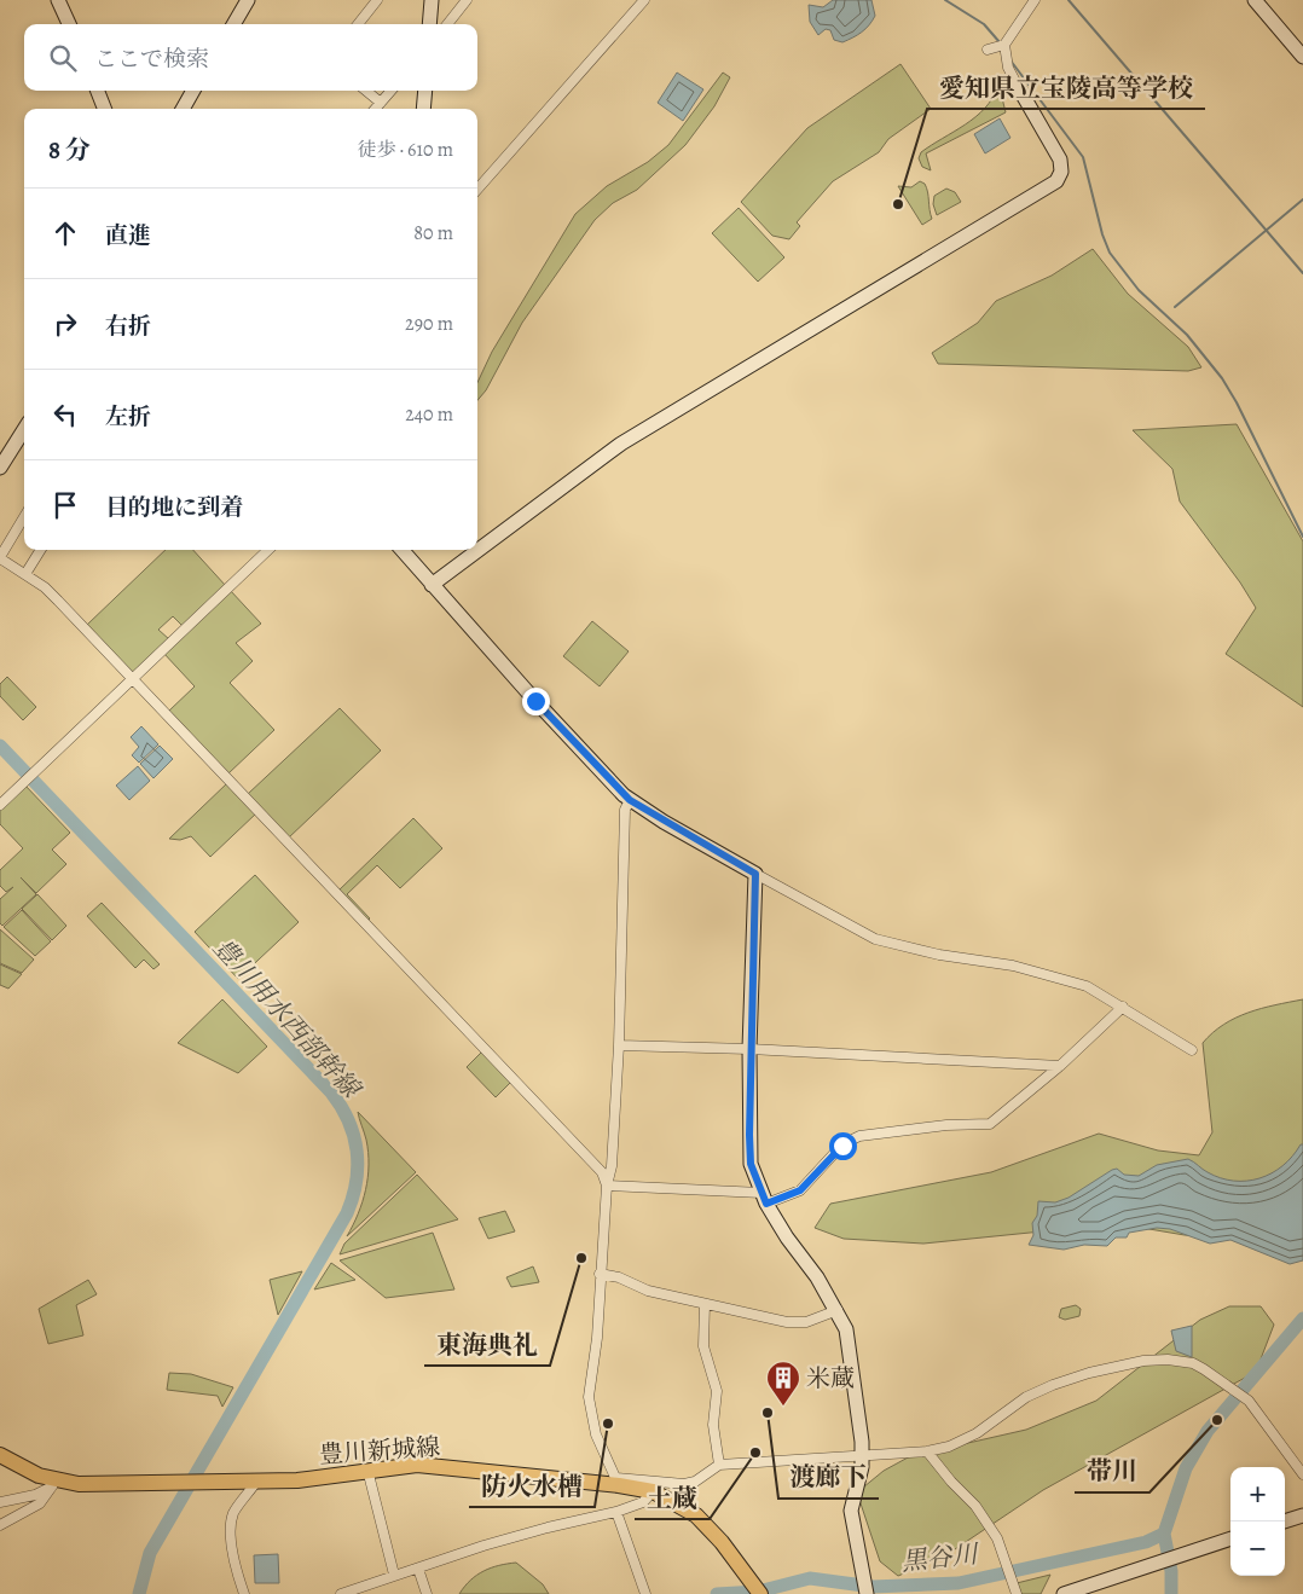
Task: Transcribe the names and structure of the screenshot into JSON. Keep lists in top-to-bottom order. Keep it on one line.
{"streets":{"main road":["豊川新城線"]},"water":["豊川用水西部幹線","黒谷川"],"places":{"other":["愛知県立宝陵高等学校","東海典礼","渡廊下","帯川","防火水槽","土蔵"],"building":["米蔵"]},"page":{"search":"ここで検索","heading":["8 分","徒歩 · 610 m"],"list":[["直進","80 m"],["右折","290 m"],["左折","240 m"],"目的地に到着"],"map_buttons":["+","−"]}}
